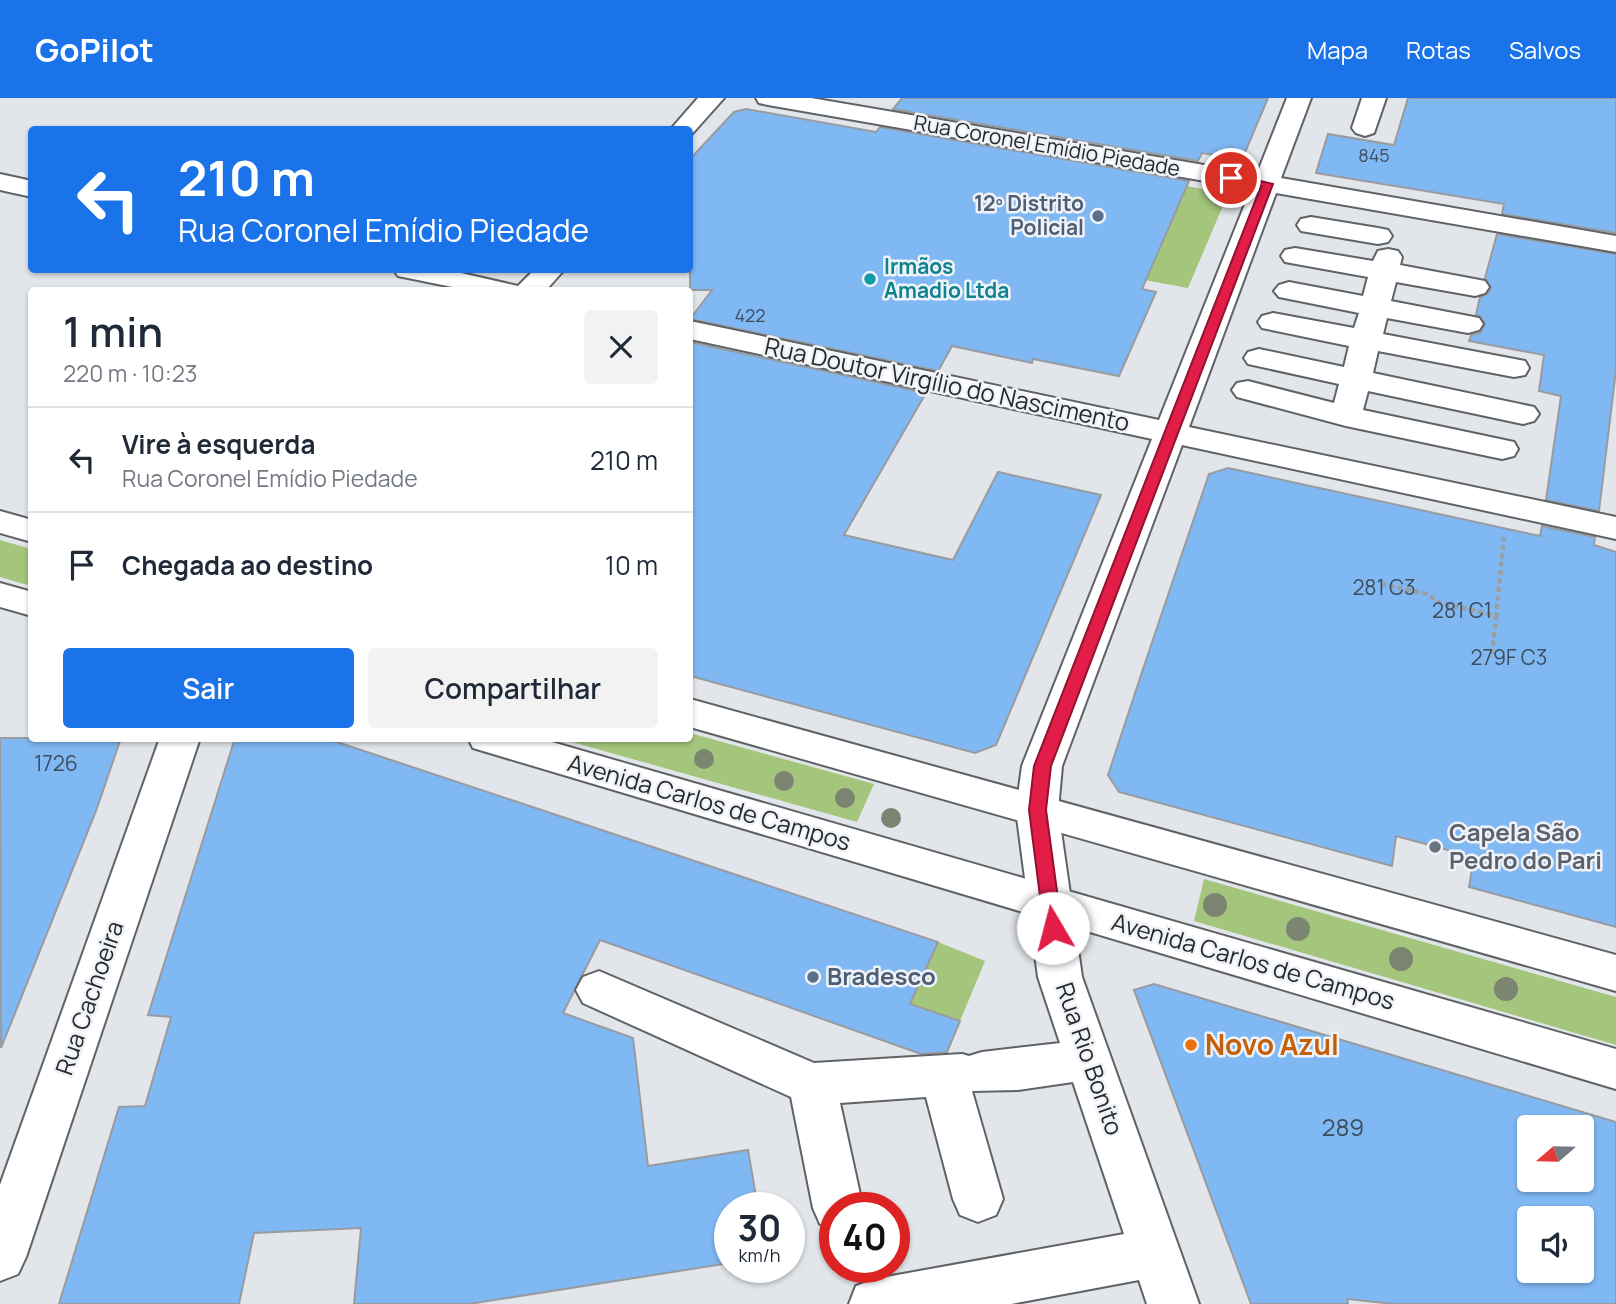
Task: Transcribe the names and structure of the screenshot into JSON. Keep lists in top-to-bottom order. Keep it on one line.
{"streets":{"street":["Rua Coronel Emídio Piedade","Rua Doutor Virgílio do Nascimento","Avenida Carlos de Campos","Rua Cachoeira","Rua Rio Bonito"]},"crossings":[["Rua Coronel Emídio Piedade","Rua Rio Bonito"],["Rua Doutor Virgílio do Nascimento","Rua Rio Bonito"],["Avenida Carlos de Campos","Rua Rio Bonito"]],"places":["12º Distrito Policial","Irmãos Amadio Ltda","Capela São Pedro do Pari","Bradesco","Novo Azul"],"house_numbers":["845","422","281 C3","281 C1","279F C3","1726","289"],"north":"left","page":{"header":"GoPilot","nav":["Mapa","Rotas","Salvos"],"turn":["210 m","Rua Coronel Emídio Piedade"],"heading":["1 min","220 m · 10:23"],"list":[{"name":"Vire à esquerda","note":"Rua Coronel Emídio Piedade","value":"210 m"},{"name":"Chegada ao destino","value":"10 m"}],"buttons":["Sair","Compartilhar"],"speed":"30 km/h","limit":"40"}}
